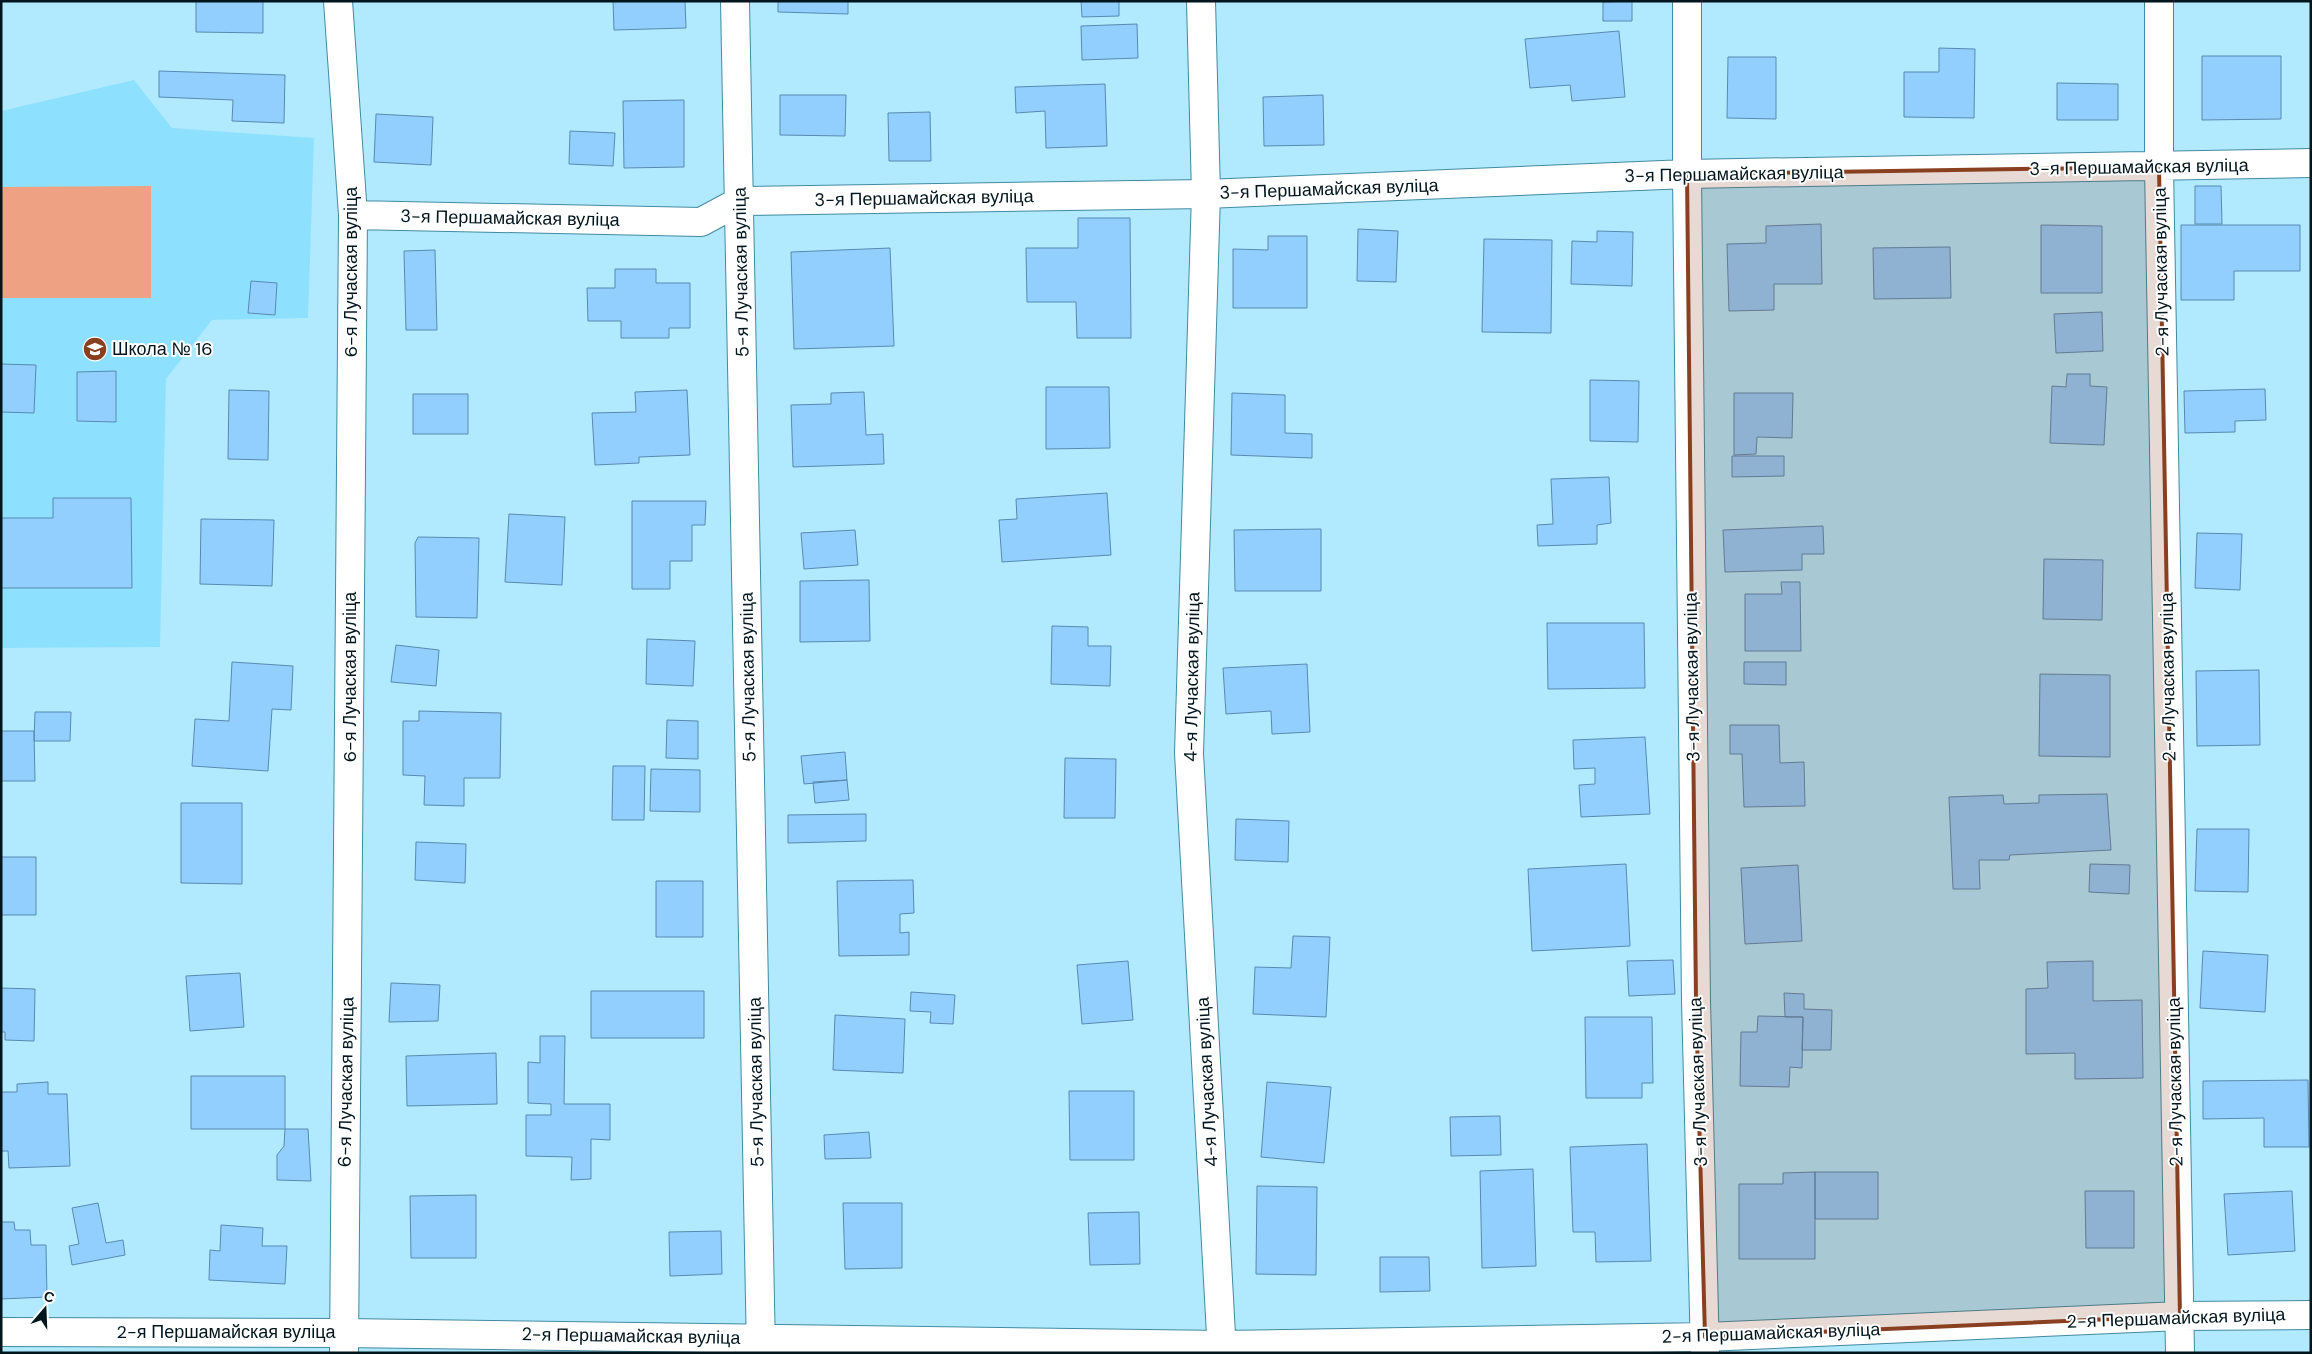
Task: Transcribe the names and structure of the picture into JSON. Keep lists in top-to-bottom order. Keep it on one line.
{"streets":{"street":["3-я Першамайская вуліца","6-я Лучаская вуліца","5-я Лучаская вуліца","2-я Лучаская вуліца","4-я Лучаская вуліца","3-я Лучаская вуліца","2-я Першамайская вуліца"]},"crossings":[["3-я Першамайская вуліца","6-я Лучаская вуліца"],["3-я Першамайская вуліца","5-я Лучаская вуліца"],["3-я Першамайская вуліца","2-я Лучаская вуліца"],["3-я Першамайская вуліца","4-я Лучаская вуліца"],["3-я Першамайская вуліца","3-я Лучаская вуліца"],["6-я Лучаская вуліца","2-я Першамайская вуліца"],["5-я Лучаская вуліца","2-я Першамайская вуліца"],["2-я Лучаская вуліца","2-я Першамайская вуліца"],["4-я Лучаская вуліца","2-я Першамайская вуліца"],["3-я Лучаская вуліца","2-я Першамайская вуліца"]],"places":{"school or university":["Школа № 16"]},"north":"top"}
